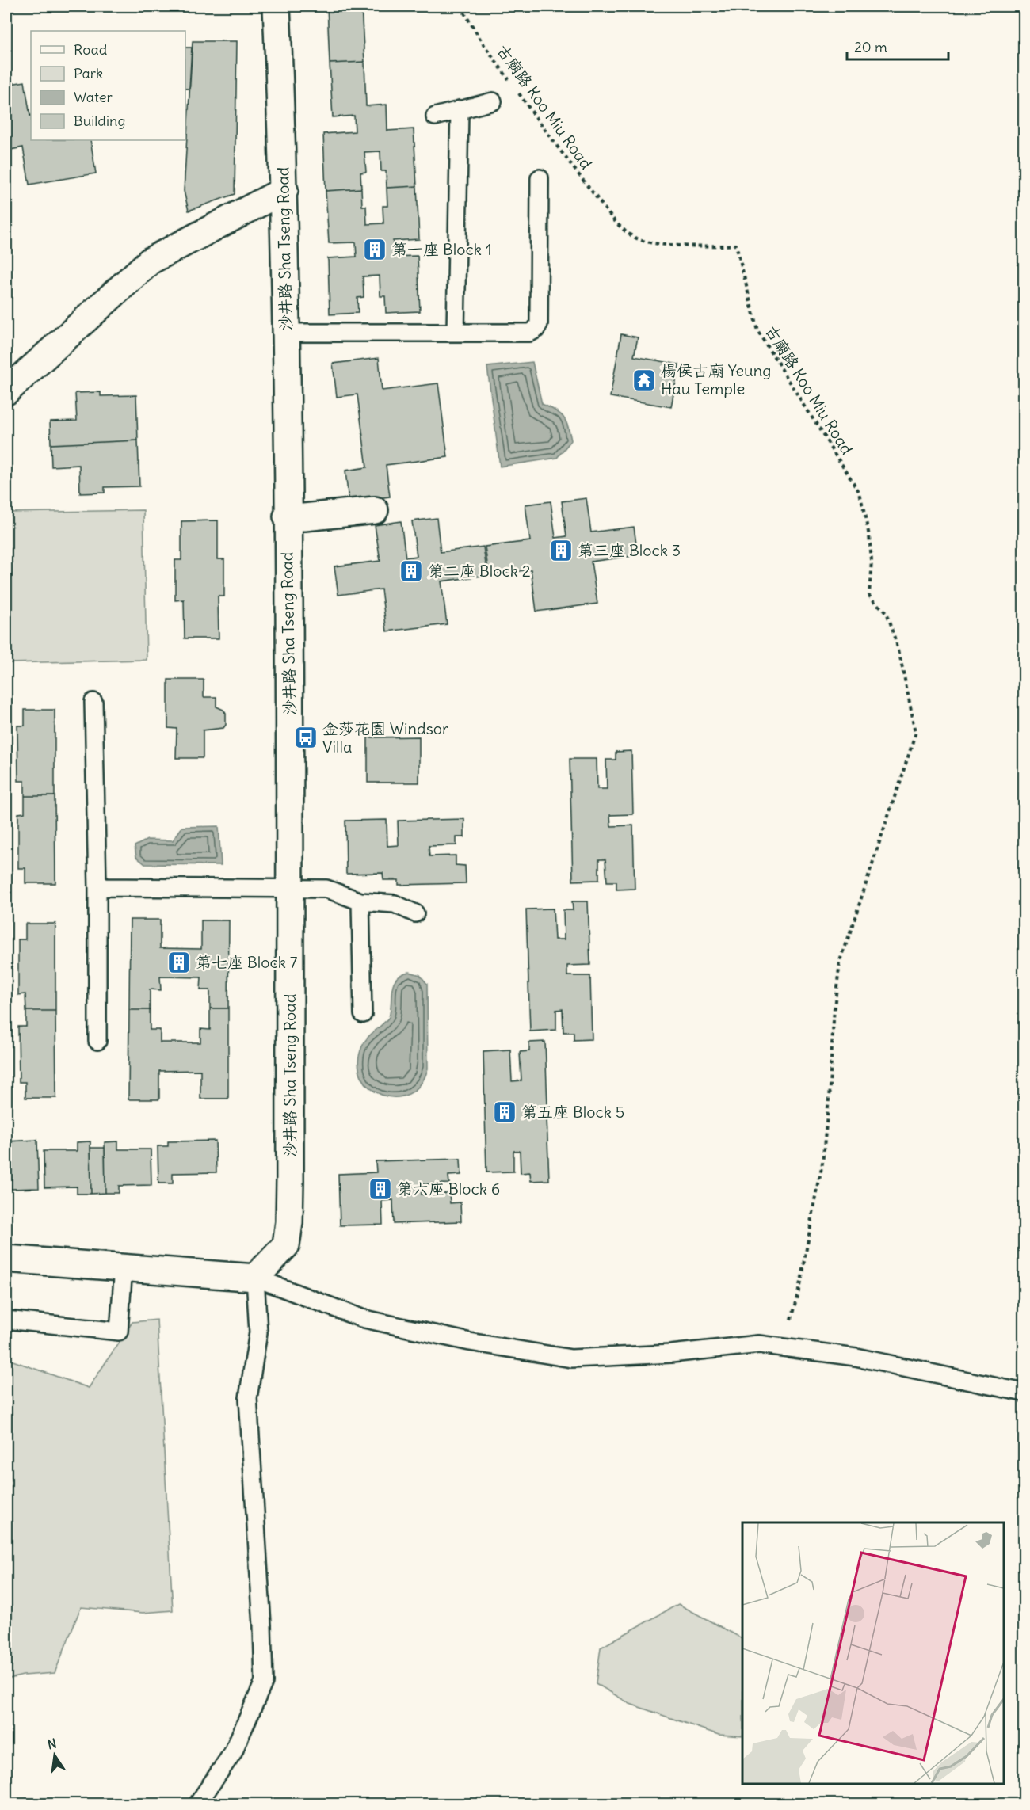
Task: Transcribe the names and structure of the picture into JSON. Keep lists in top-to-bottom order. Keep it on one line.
{"streets":{"street":["沙井路 Sha Tseng Road"],"path":["古廟路 Koo Miu Road"]},"places":{"building":["第一座 Block 1","第三座 Block 3","第二座 Block 2","第七座 Block 7","第五座 Block 5","第六座 Block 6"],"temple":["楊侯古廟 Yeung Hau Temple"],"bus stop":["金莎花園 Windsor Villa"]},"legend":["Road","Park","Water","Building"],"scale_bar":"20 m","north":"top"}
